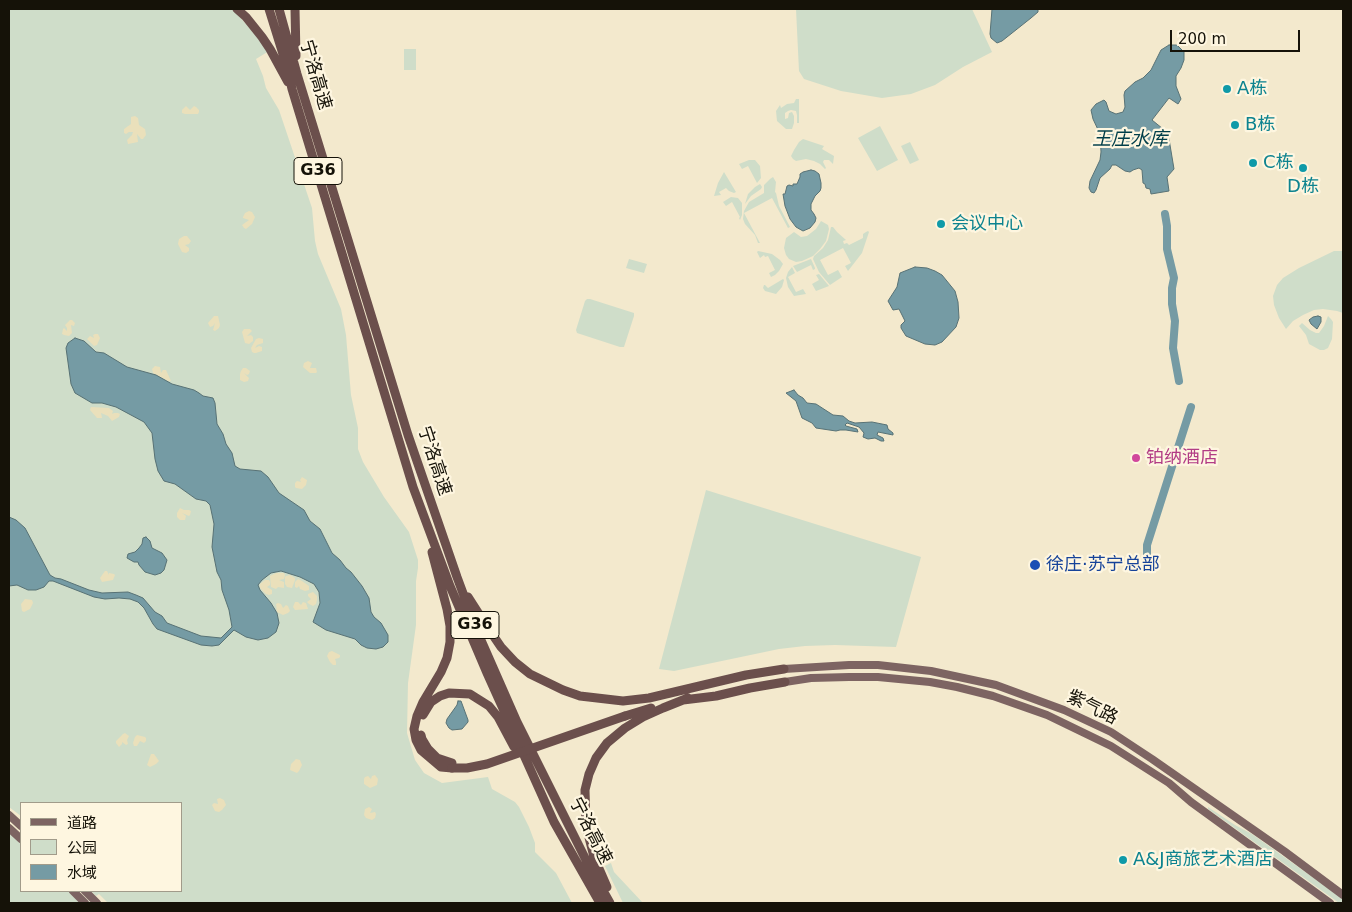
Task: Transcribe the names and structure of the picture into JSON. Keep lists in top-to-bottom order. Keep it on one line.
{"streets":{"highway":["宁洛高速","G36"],"main road":["紫气路"]},"water":["王庄水库"],"places":["A栋","B栋","C栋","D栋","会议中心","铂纳酒店","徐庄·苏宁总部","A&J商旅艺术酒店"],"legend":["道路","公园","水域"],"scale_bar":"200 m"}
